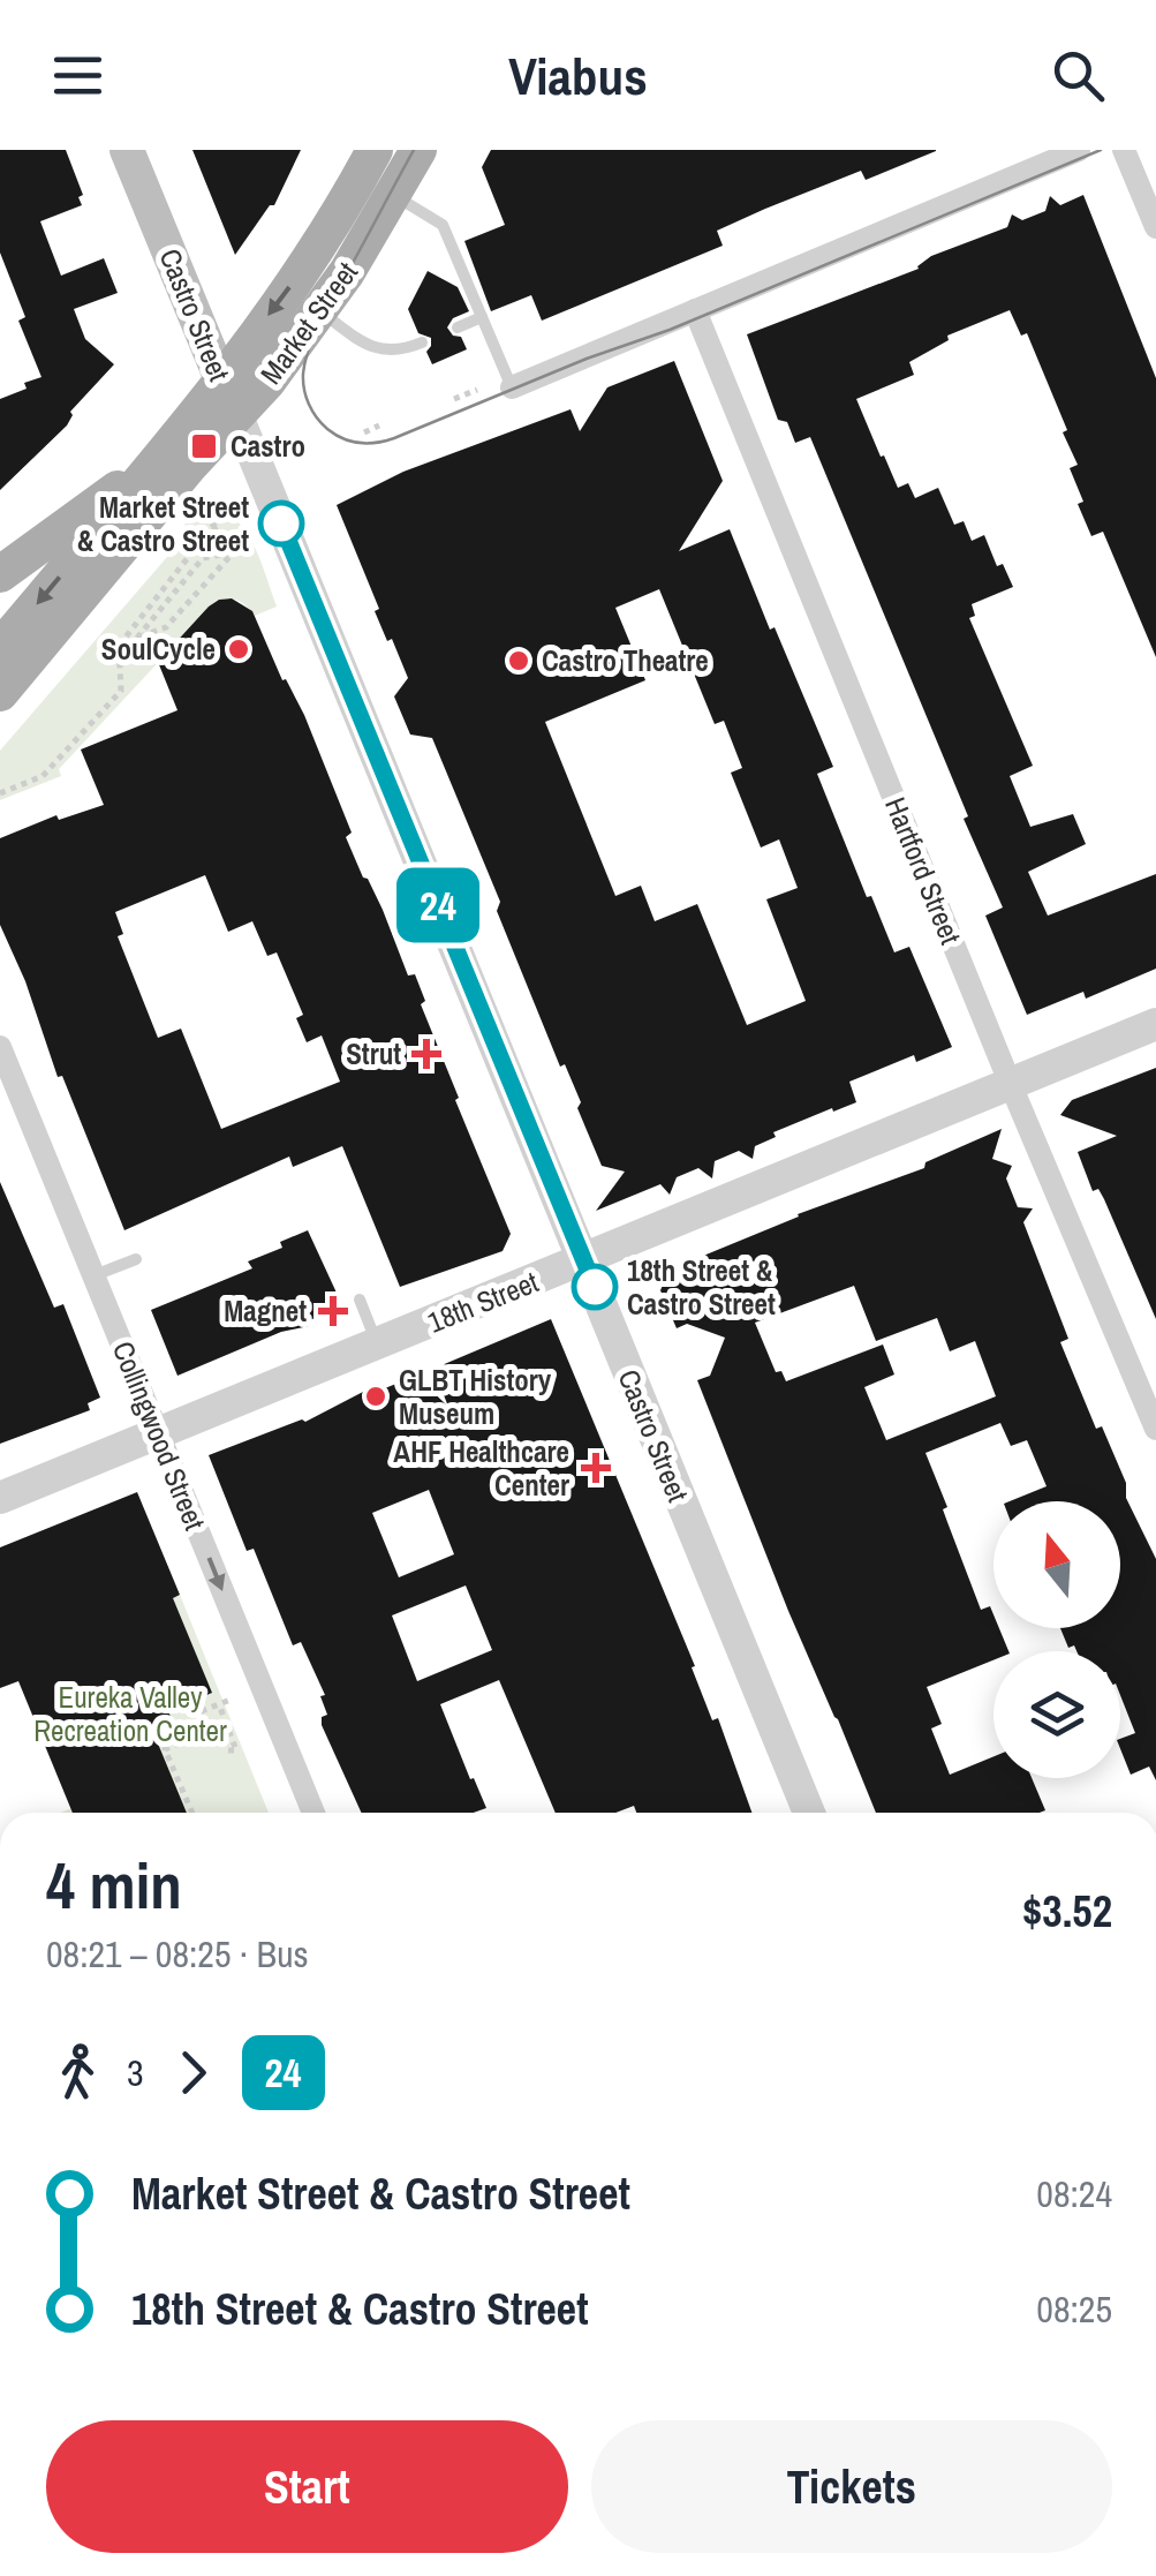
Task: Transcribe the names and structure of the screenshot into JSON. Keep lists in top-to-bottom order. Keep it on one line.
{"streets":{"main road":["Castro Street","Market Street"],"street":["Hartford Street","18th Street","Collingwood Street"]},"crossings":[["Castro Street","Market Street"],["Castro Street","18th Street"],["Hartford Street","18th Street"],["18th Street","Collingwood Street"]],"one_way":["Collingwood Street"],"parks":["Eureka Valley Recreation Center"],"places":{"transit":["Castro"],"other":["Market Street & Castro Street","SoulCycle","Castro Theatre","18th Street & Castro Street","GLBT History Museum"],"health":["Strut","Magnet","AHF Healthcare Center"]},"lines":["bus line 24"],"north":"top","page":{"header":"Viabus","on_map":"24","heading":["4 min","08:21 – 08:25 · Bus","$3.52"],"legs":["3","24"],"list":[{"name":"Market Street & Castro Street","value":"08:24"},{"name":"18th Street & Castro Street","value":"08:25"}],"buttons":["Start","Tickets"]}}
